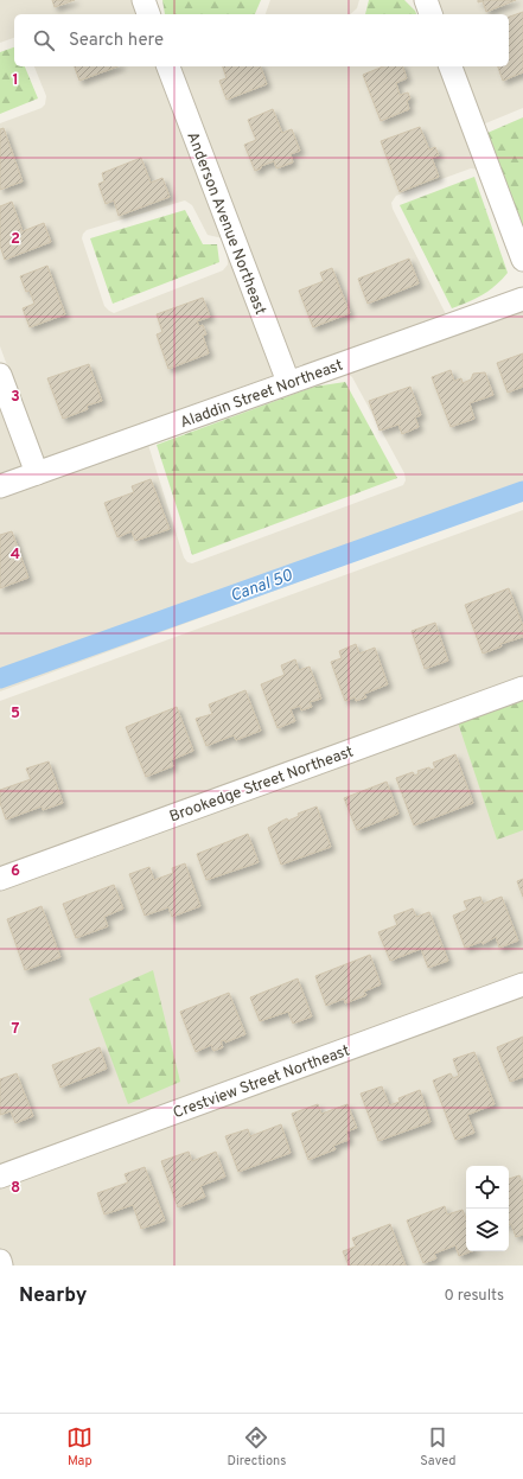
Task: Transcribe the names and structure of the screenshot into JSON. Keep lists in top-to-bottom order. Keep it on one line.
{"streets":{"street":["Anderson Avenue Northeast","Aladdin Street Northeast","Brookedge Street Northeast","Crestview Street Northeast"]},"crossings":[["Anderson Avenue Northeast","Aladdin Street Northeast"]],"water":["Canal 50"],"page":{"search":"Search here","heading":["Nearby","0 results"],"nav":["Map","Directions","Saved"]},"grid":{"rows":["1","2","3","4","5","6","7","8"]}}
